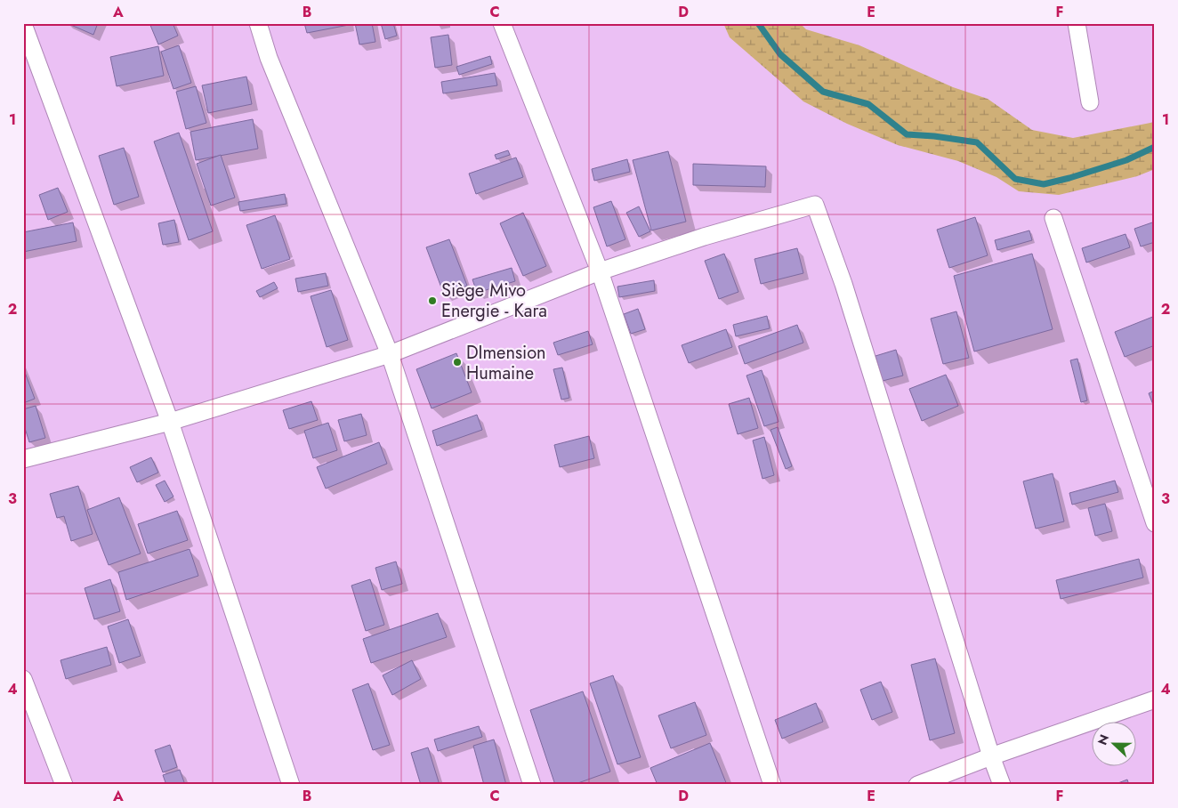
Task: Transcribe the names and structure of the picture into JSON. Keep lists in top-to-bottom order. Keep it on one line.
{"places":["Siège Mivo Energie - Kara","DImension Humaine"],"north":"left","grid":{"columns":["A","B","C","D","E","F"],"rows":["1","2","3","4"]}}
